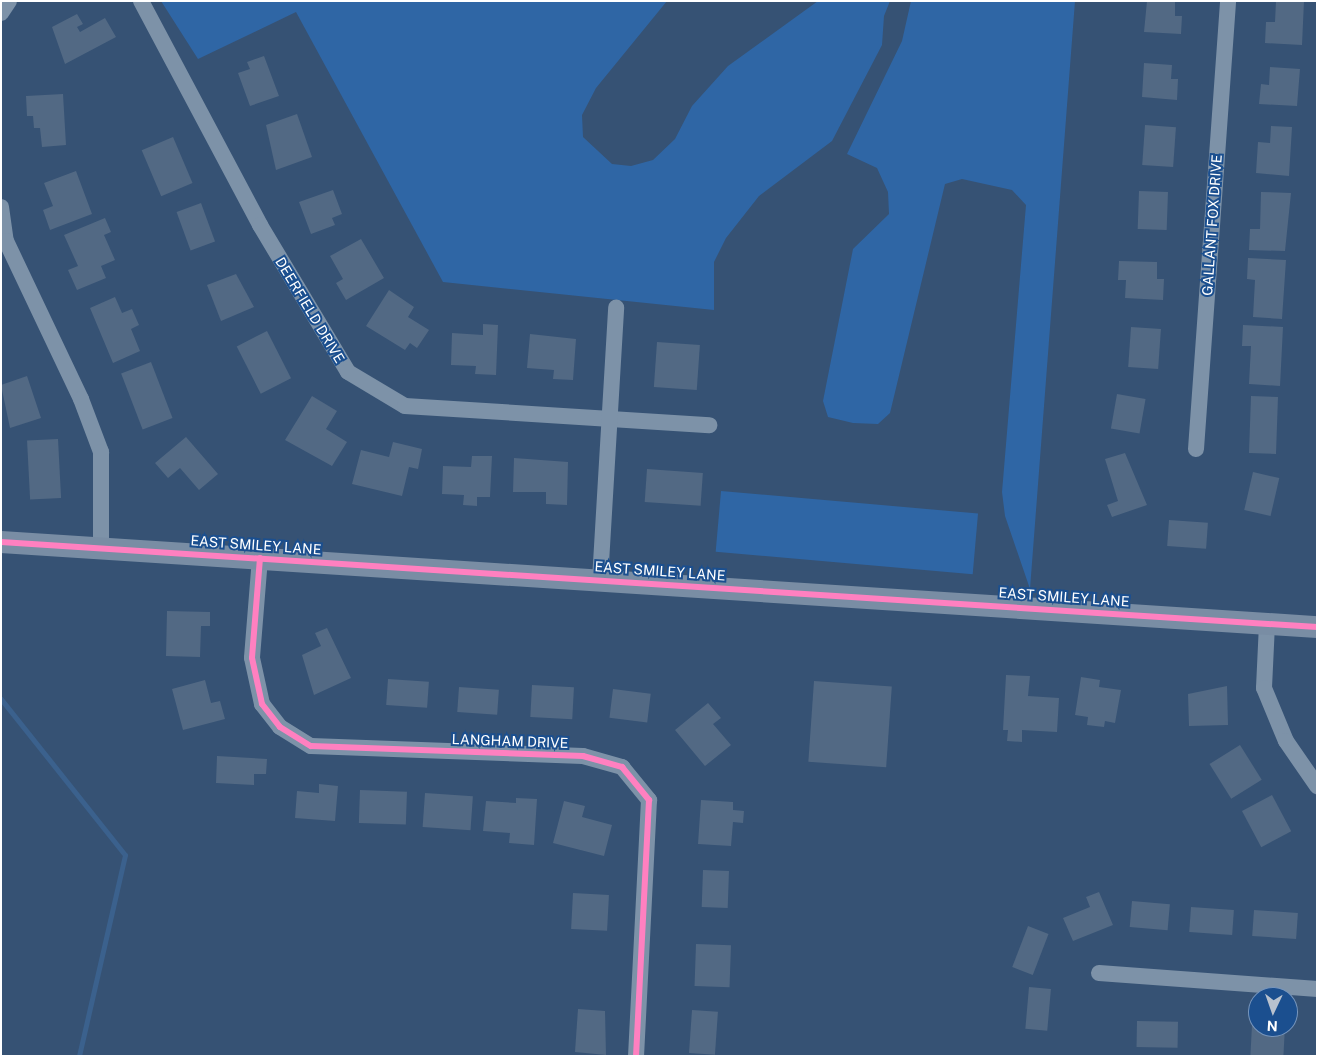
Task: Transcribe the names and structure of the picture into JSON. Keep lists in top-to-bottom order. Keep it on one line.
{"streets":{"street":["GALLANT FOX DRIVE","DEERFIELD DRIVE","EAST SMILEY LANE","LANGHAM DRIVE"]},"crossings":[["EAST SMILEY LANE","LANGHAM DRIVE"]],"north":"bottom"}
